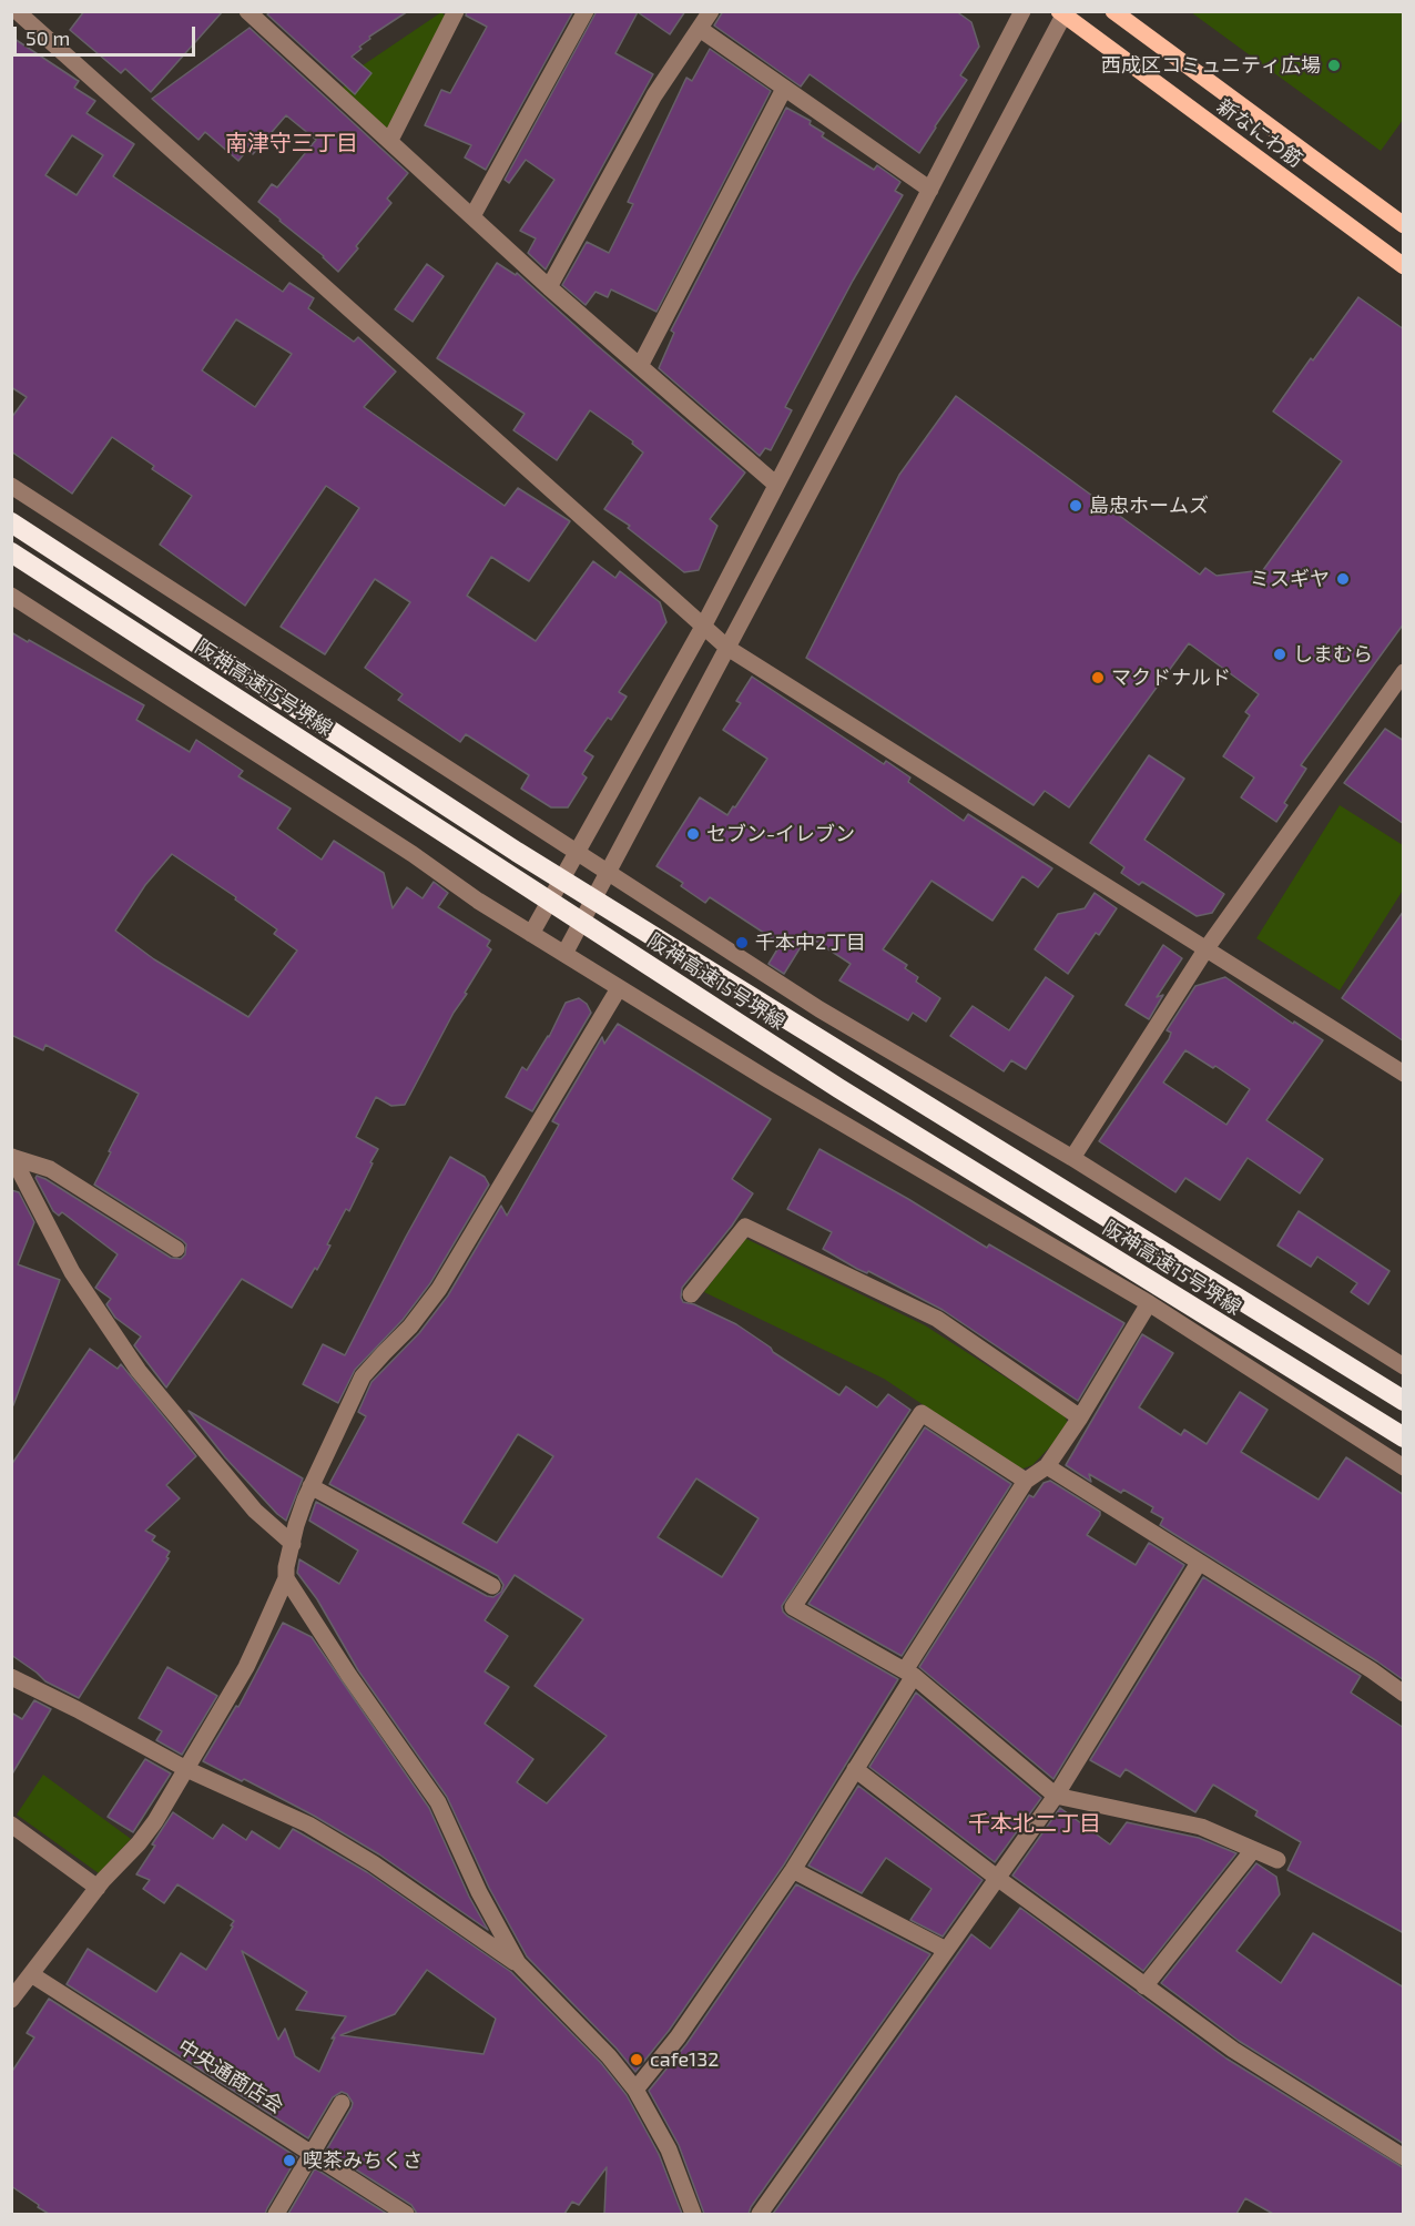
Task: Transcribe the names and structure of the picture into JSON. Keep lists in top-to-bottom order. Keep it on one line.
{"streets":{"highway":["阪神高速15号堺線"],"main road":["新なにわ筋"],"street":["中央通商店会"]},"districts":["南津守三丁目","千本北二丁目"],"places":["西成区コミュニティ広場","島忠ホームズ","ミスギヤ","しまむら","マクドナルド","セブン-イレブン","千本中2丁目","cafe132","喫茶みちくさ"],"scale_bar":"50 m"}
